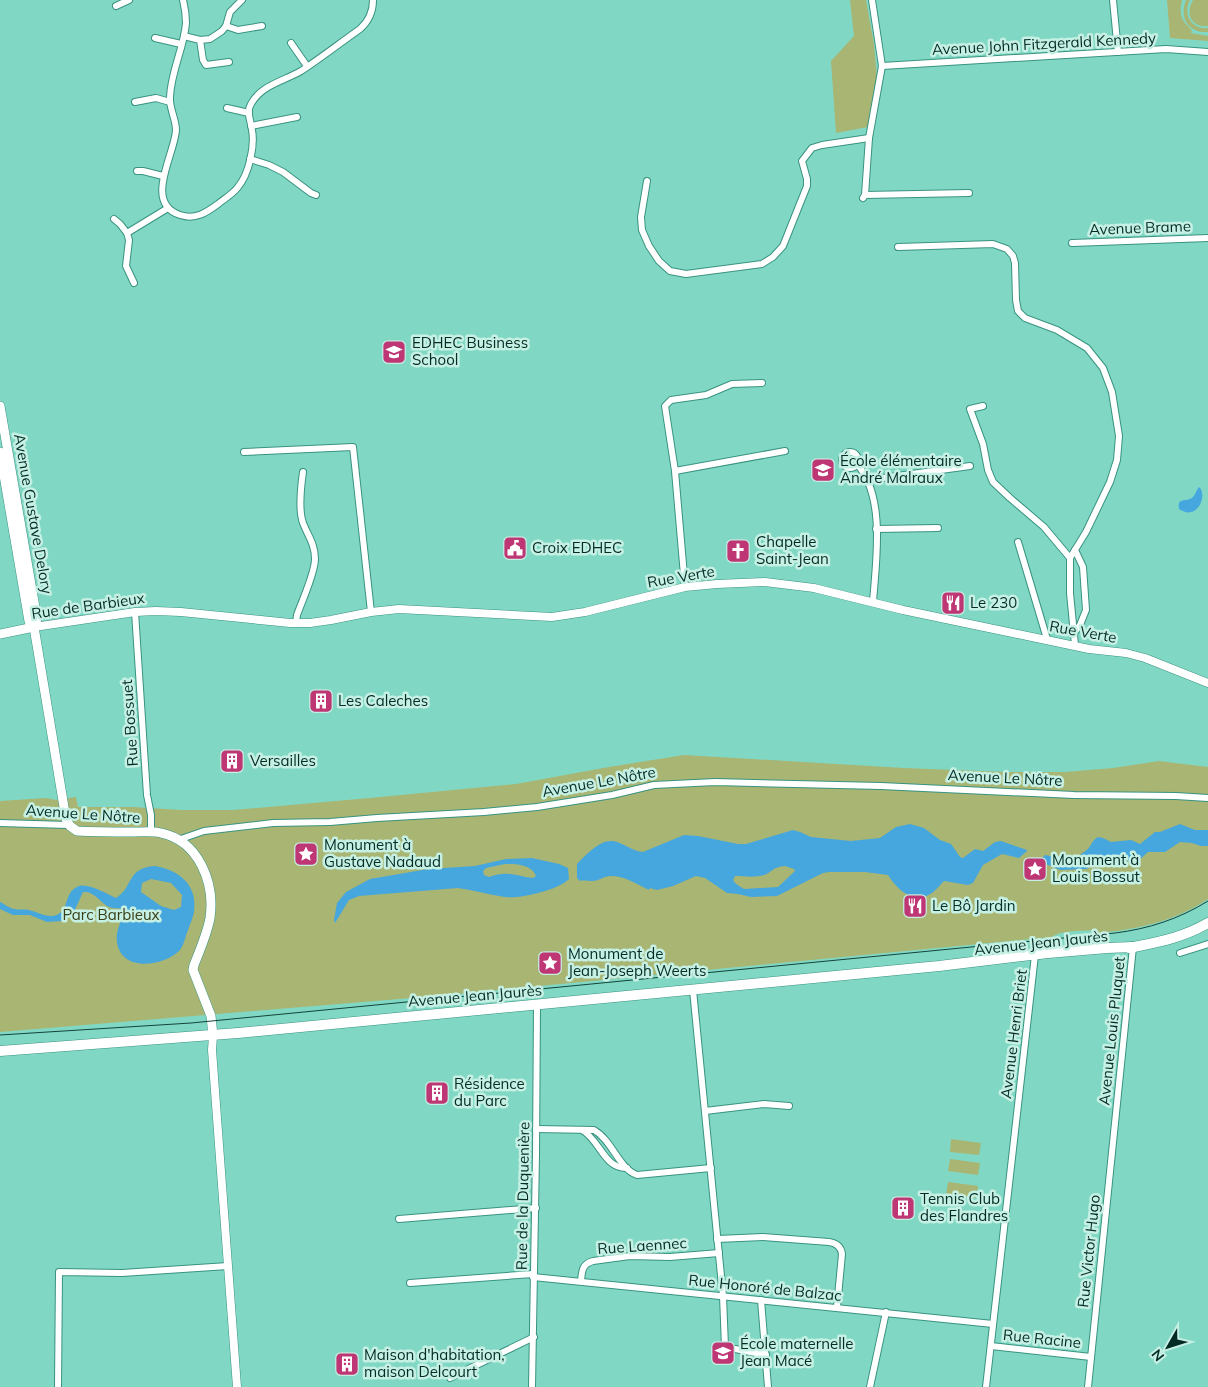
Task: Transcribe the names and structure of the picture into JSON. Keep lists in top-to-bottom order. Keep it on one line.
{"streets":{"main road":["Avenue Gustave Delory","Rue de Barbieux","Avenue Le Nôtre","Avenue Jean Jaurès"],"street":["Avenue John Fitzgerald Kennedy","Avenue Brame","Rue Verte","Rue Bossuet","Avenue Louis Pluquet","Avenue Henri Briet","Rue de la Duquenière","Rue Laennec","Rue Victor Hugo","Rue Honoré de Balzac","Rue Racine"]},"crossings":[["Avenue Gustave Delory","Rue de Barbieux"],["Avenue Gustave Delory","Avenue Le Nôtre"],["Rue Verte","Rue de Barbieux"],["Rue de Barbieux","Rue Bossuet"],["Rue Bossuet","Avenue Le Nôtre"],["Avenue Jean Jaurès","Avenue Louis Pluquet"],["Avenue Jean Jaurès","Avenue Henri Briet"],["Avenue Jean Jaurès","Rue de la Duquenière"],["Avenue Louis Pluquet","Rue Victor Hugo"],["Avenue Henri Briet","Rue Honoré de Balzac"],["Avenue Henri Briet","Rue Racine"],["Rue de la Duquenière","Rue Honoré de Balzac"],["Rue Laennec","Rue Honoré de Balzac"],["Rue Victor Hugo","Rue Racine"]],"parks":["Parc Barbieux"],"places":{"school or university":["EDHEC Business School","École élémentaire André Malraux","École maternelle Jean Macé"],"public building":["Croix EDHEC"],"church":["Chapelle Saint-Jean"],"restaurant":["Le 230","Le Bô Jardin"],"building":["Les Caleches","Versailles","Résidence du Parc","Tennis Club des Flandres","Maison d'habitation, maison Delcourt"],"place":["Monument à Gustave Nadaud","Monument à Louis Bossut","Monument de Jean-Joseph Weerts"]},"north":"bottom left"}
